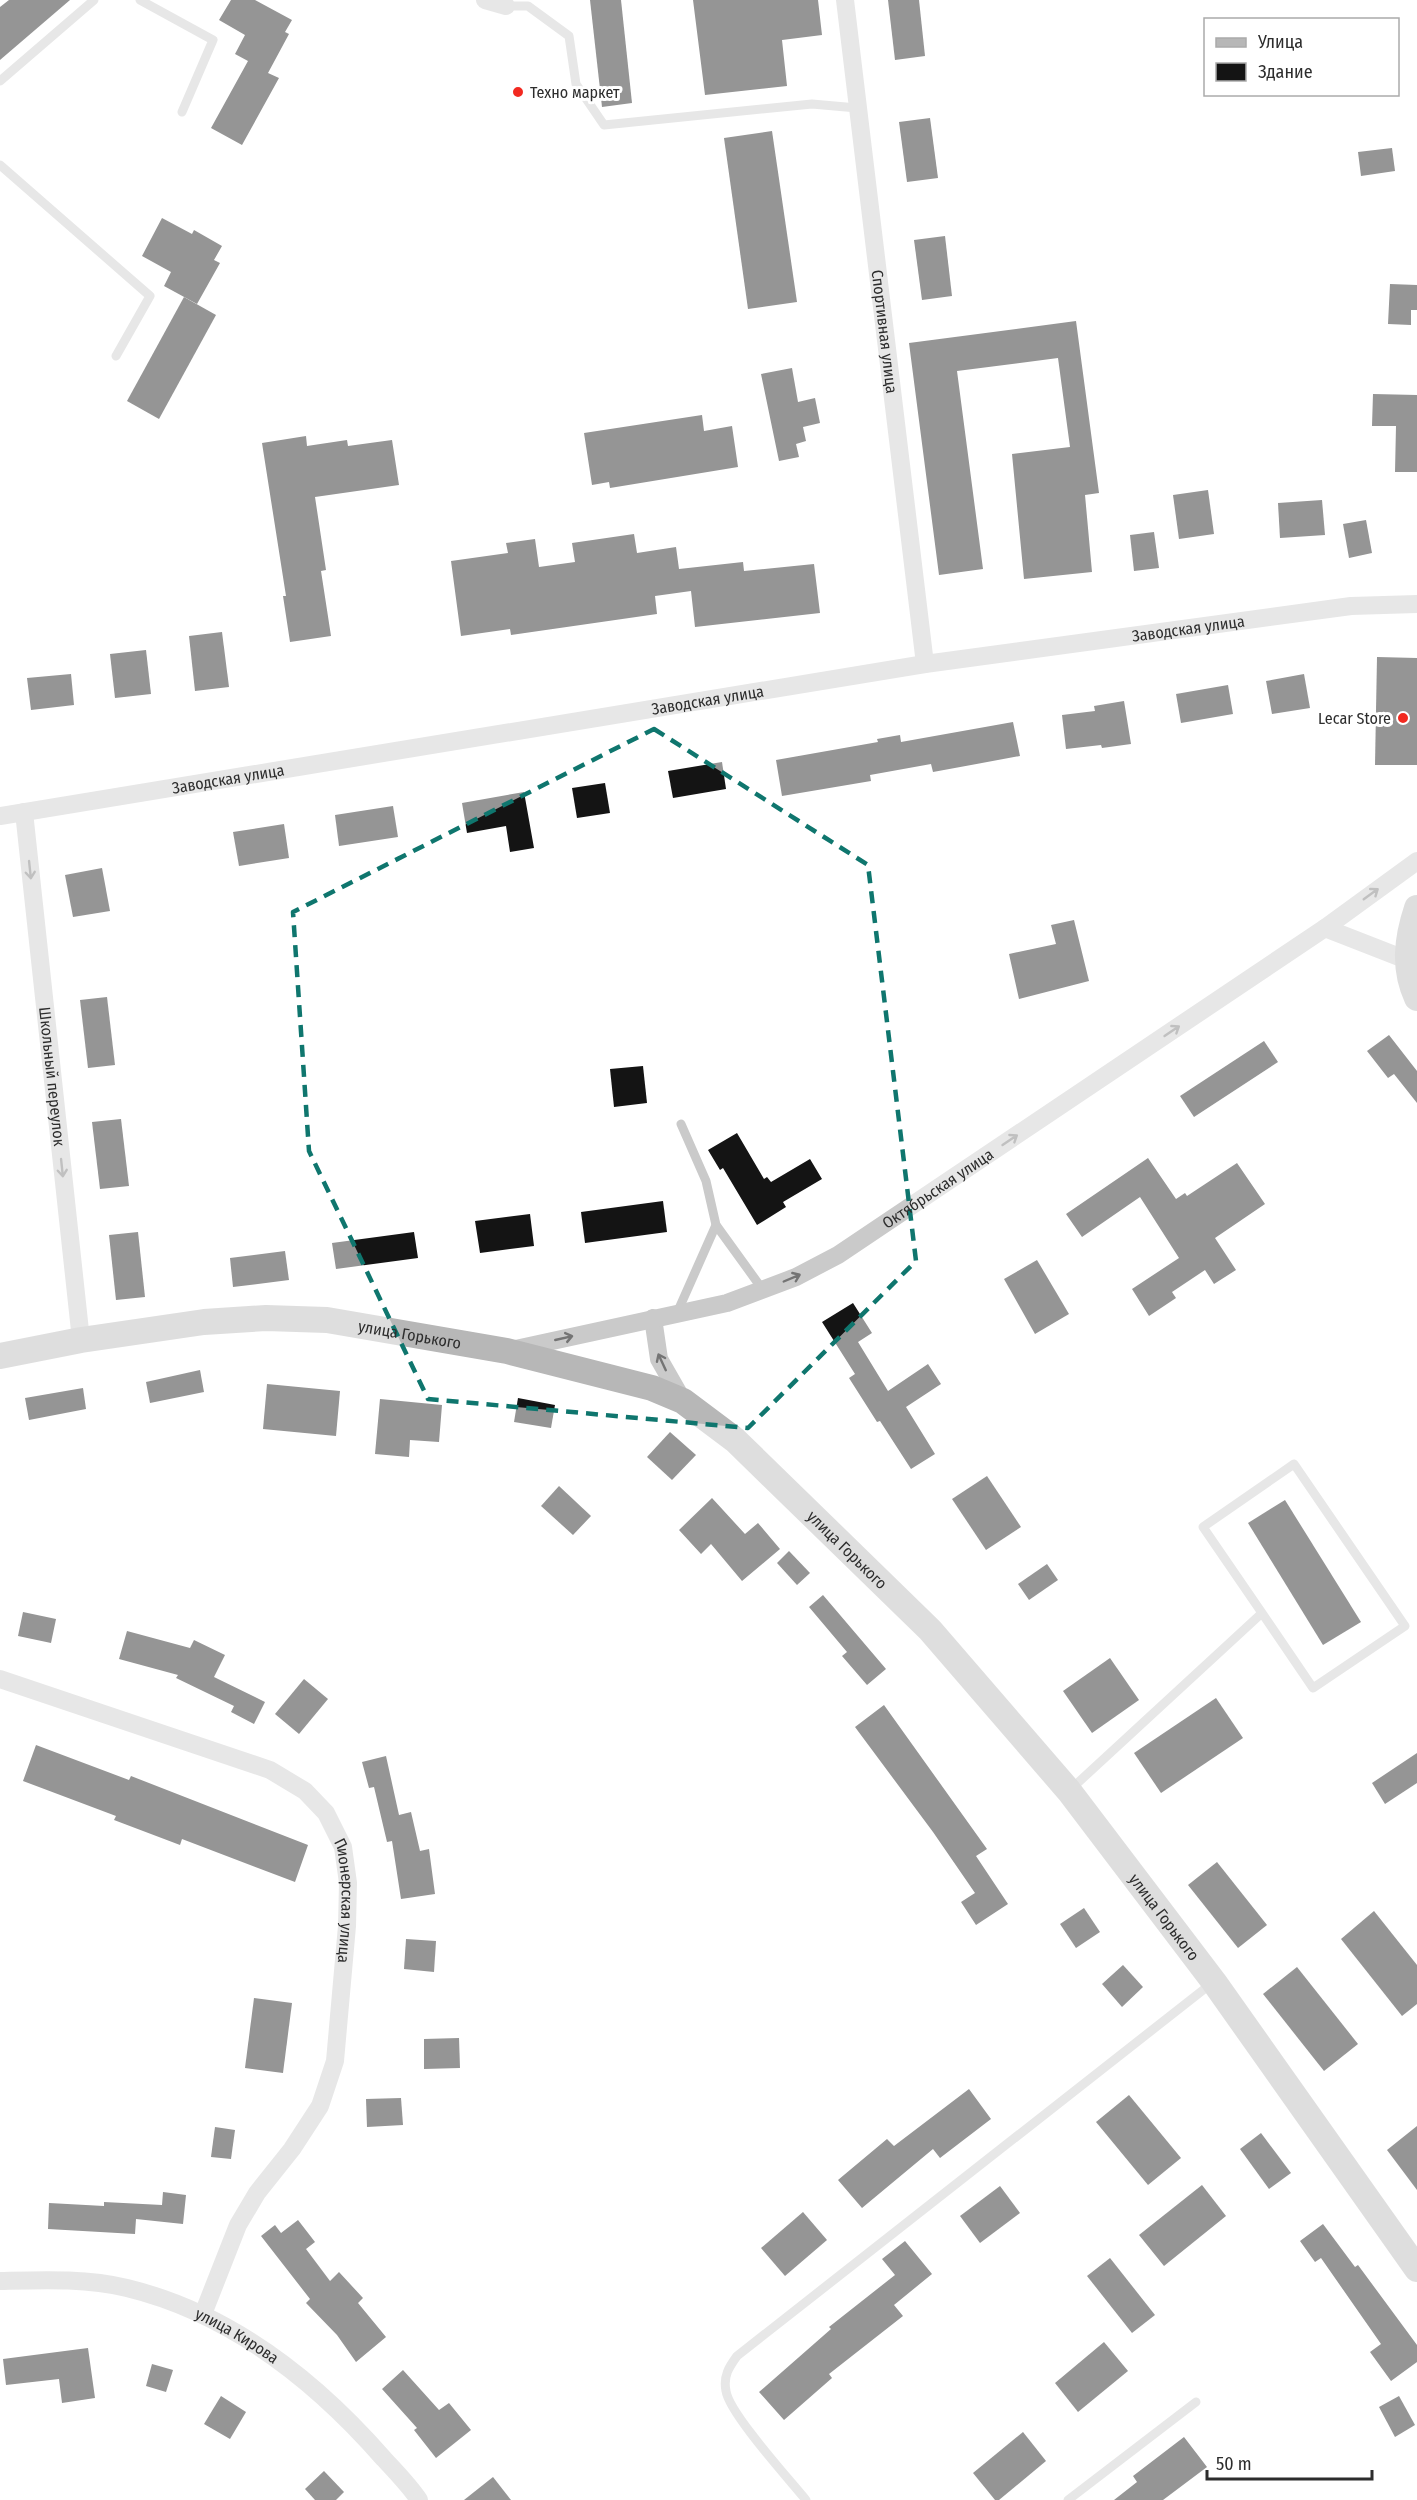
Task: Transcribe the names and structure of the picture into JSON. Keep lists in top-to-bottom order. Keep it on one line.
{"streets":{"main road":["улица Горького"],"street":["Спортивная улица","Заводская улица","Школьный переулок","Октябрьская улица","Пионерская улица","улица Кирова"]},"crossings":[["Спортивная улица","Заводская улица"],["Заводская улица","Школьный переулок"],["Школьный переулок","улица Горького"],["Октябрьская улица","улица Горького"],["Пионерская улица","улица Кирова"]],"one_way":["Школьный переулок","Октябрьская улица"],"places":["Техно маркет","Lecar Store"],"legend":["Улица","Здание"],"scale_bar":"50 m"}
